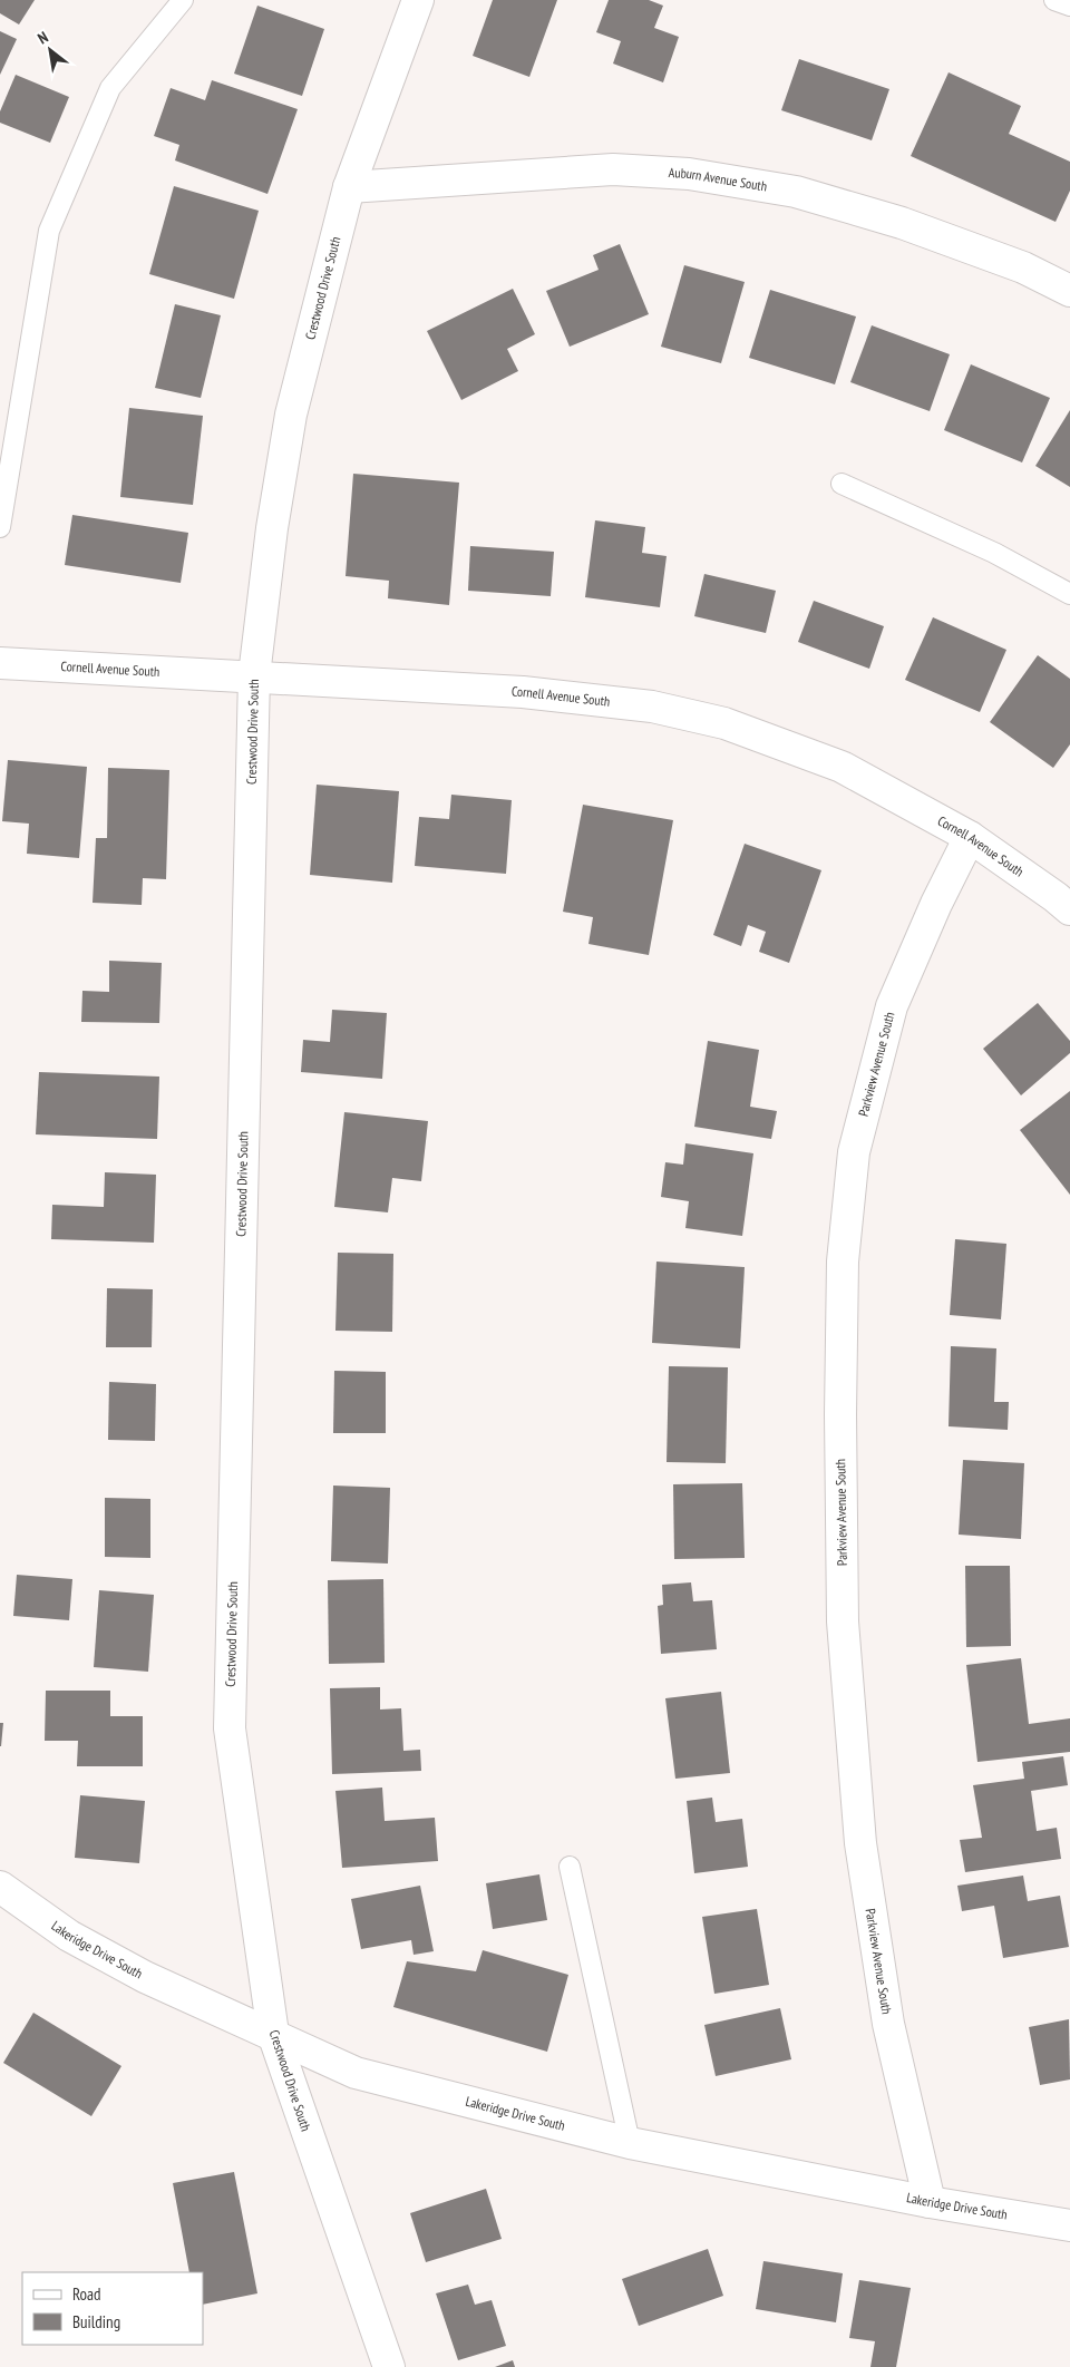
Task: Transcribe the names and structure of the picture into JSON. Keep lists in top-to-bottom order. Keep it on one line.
{"streets":{"street":["Auburn Avenue South","Crestwood Drive South","Cornell Avenue South","Parkview Avenue South","Lakeridge Drive South"]},"crossings":[["Auburn Avenue South","Crestwood Drive South"],["Crestwood Drive South","Cornell Avenue South"],["Crestwood Drive South","Lakeridge Drive South"],["Cornell Avenue South","Parkview Avenue South"],["Parkview Avenue South","Lakeridge Drive South"]],"legend":["Road","Building"],"north":"top left"}
